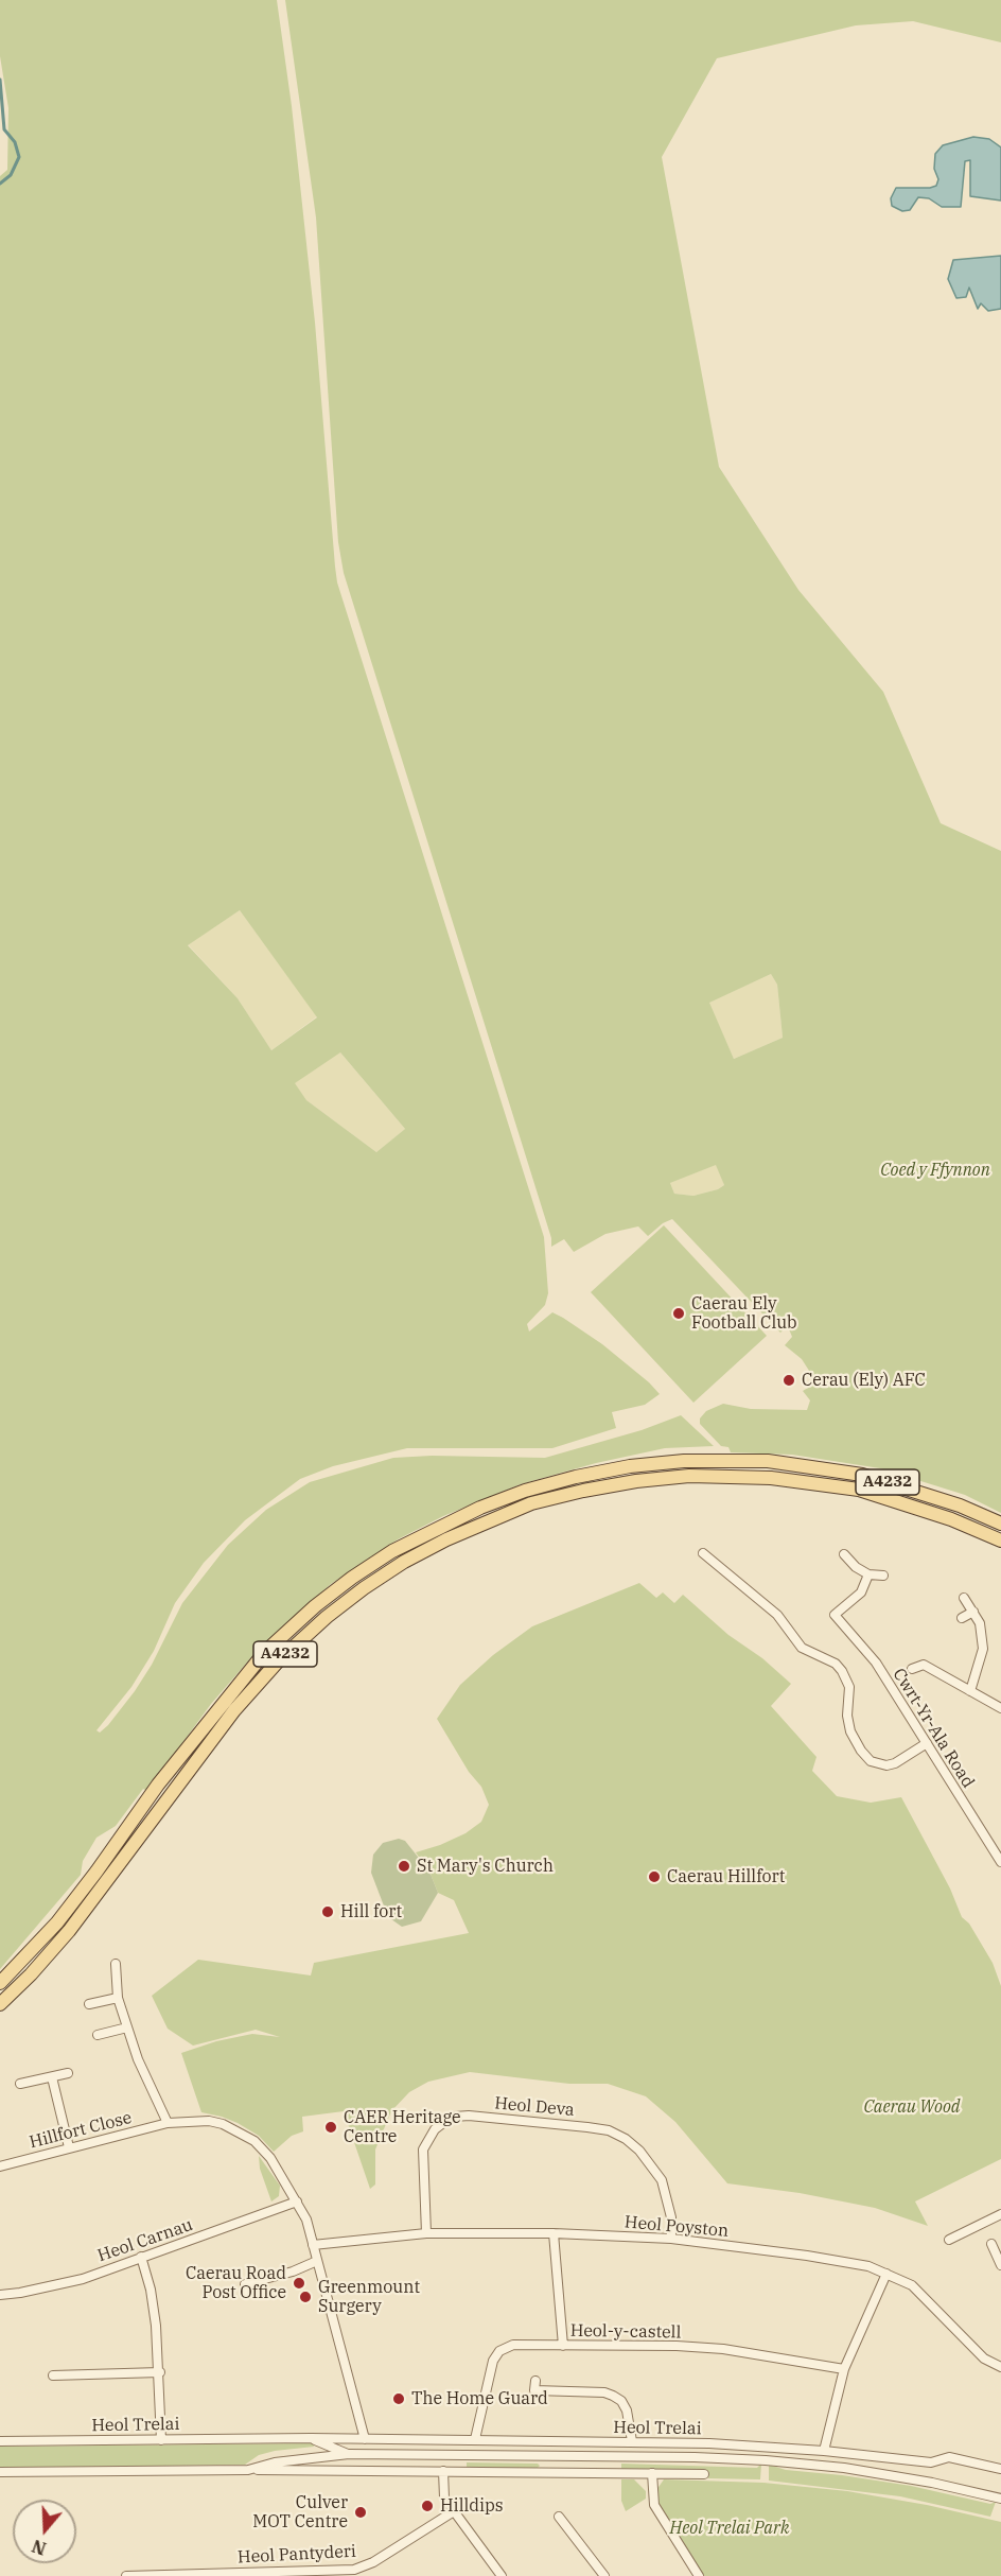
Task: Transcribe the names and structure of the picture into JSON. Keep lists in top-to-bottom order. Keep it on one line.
{"streets":{"main road":["A4232"],"street":["Cwrt-Yr-Ala Road","Heol Deva","Hillfort Close","Heol Poyston","Heol Carnau","Heol-y-castell","Heol Trelai","Heol Pantyderi"]},"crossings":[["Heol Deva","Heol Poyston"],["Hillfort Close","Heol Poyston"],["Hillfort Close","Heol Carnau"],["Hillfort Close","Heol Trelai"],["Heol-y-castell","Heol Trelai"]],"parks":["Coed y Ffynnon","Caerau Wood","Heol Trelai Park"],"places":["Caerau Ely Football Club","Cerau (Ely) AFC","St Mary's Church","Caerau Hillfort","Hill fort","CAER Heritage Centre","Caerau Road Post Office","Greenmount Surgery","The Home Guard","Hilldips","Culver MOT Centre"],"north":"bottom"}
